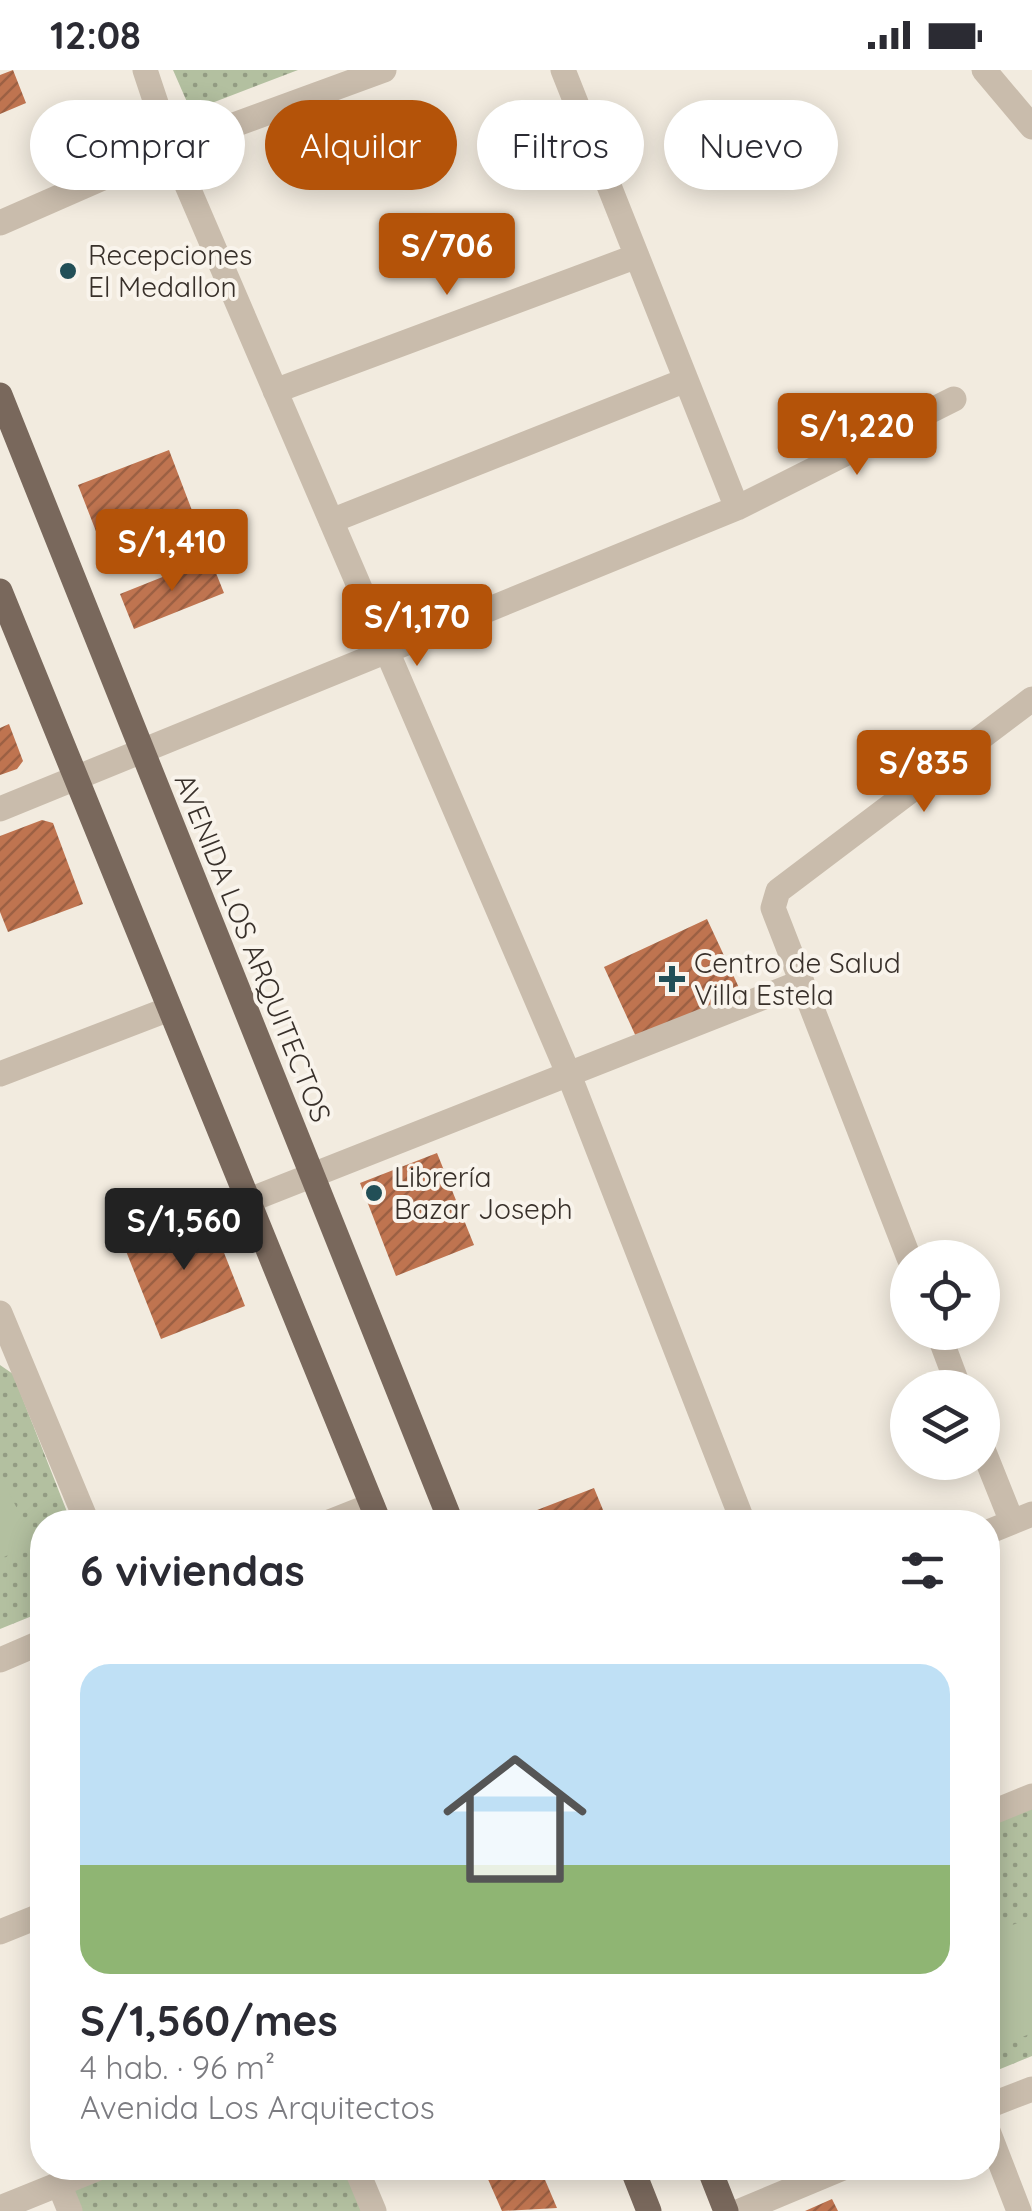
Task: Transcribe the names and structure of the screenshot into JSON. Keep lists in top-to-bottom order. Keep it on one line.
{"streets":{"main road":["AVENIDA LOS ARQUITECTOS"]},"places":{"other":["Recepciones El Medallon","Librería Bazar Joseph"],"health":["Centro de Salud Villa Estela"]},"page":{"status":"12:08","chip":["Comprar","Alquilar","Filtros","Nuevo"],"price":["S/706","S/1,220","S/1,410","S/1,170","S/835","S/1,560"],"heading":"6 viviendas","list":[{"name":"S/1,560/mes","note":"4 hab. · 96 m² · Avenida Los Arquitectos"}]}}
